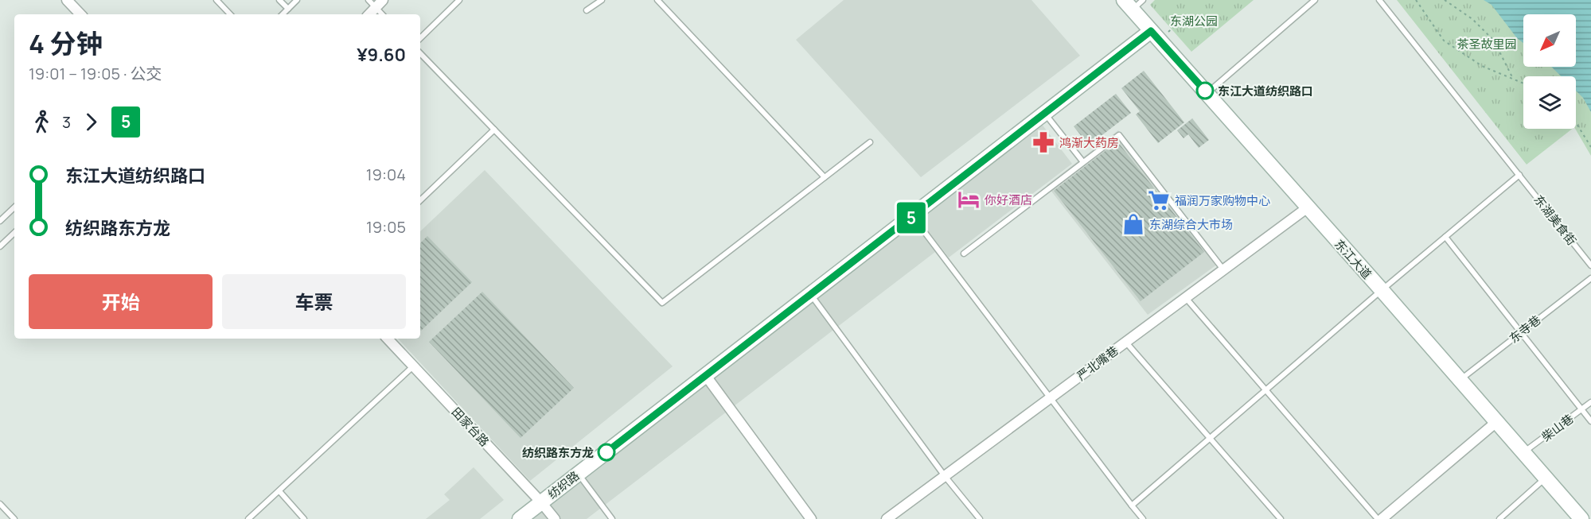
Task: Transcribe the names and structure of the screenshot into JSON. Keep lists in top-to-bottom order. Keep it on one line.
{"streets":{"street":["东江大道","严北嘴巷","田家台路","纺织路"],"lane":["东湖美食街","东寺巷","柴山巷"]},"crossings":[["东江大道","东寺巷"],["东江大道","严北嘴巷"],["东江大道","柴山巷"],["东江大道","纺织路"],["田家台路","纺织路"]],"parks":["东湖公园","茶圣故里园"],"places":{"other":["东江大道纺织路口","纺织路东方龙"],"pharmacy":["鸿渐大药房"],"hotel":["你好酒店"],"supermarket":["福润万家购物中心"],"shop":["东湖综合大市场"]},"lines":["bus line 5"],"north":"bottom left","page":{"on_map":"5","heading":["4 分钟","19:01 – 19:05 · 公交","¥9.60"],"legs":["3","5"],"list":[{"name":"东江大道纺织路口","value":"19:04"},{"name":"纺织路东方龙","value":"19:05"}],"buttons":["开始","车票"]}}
